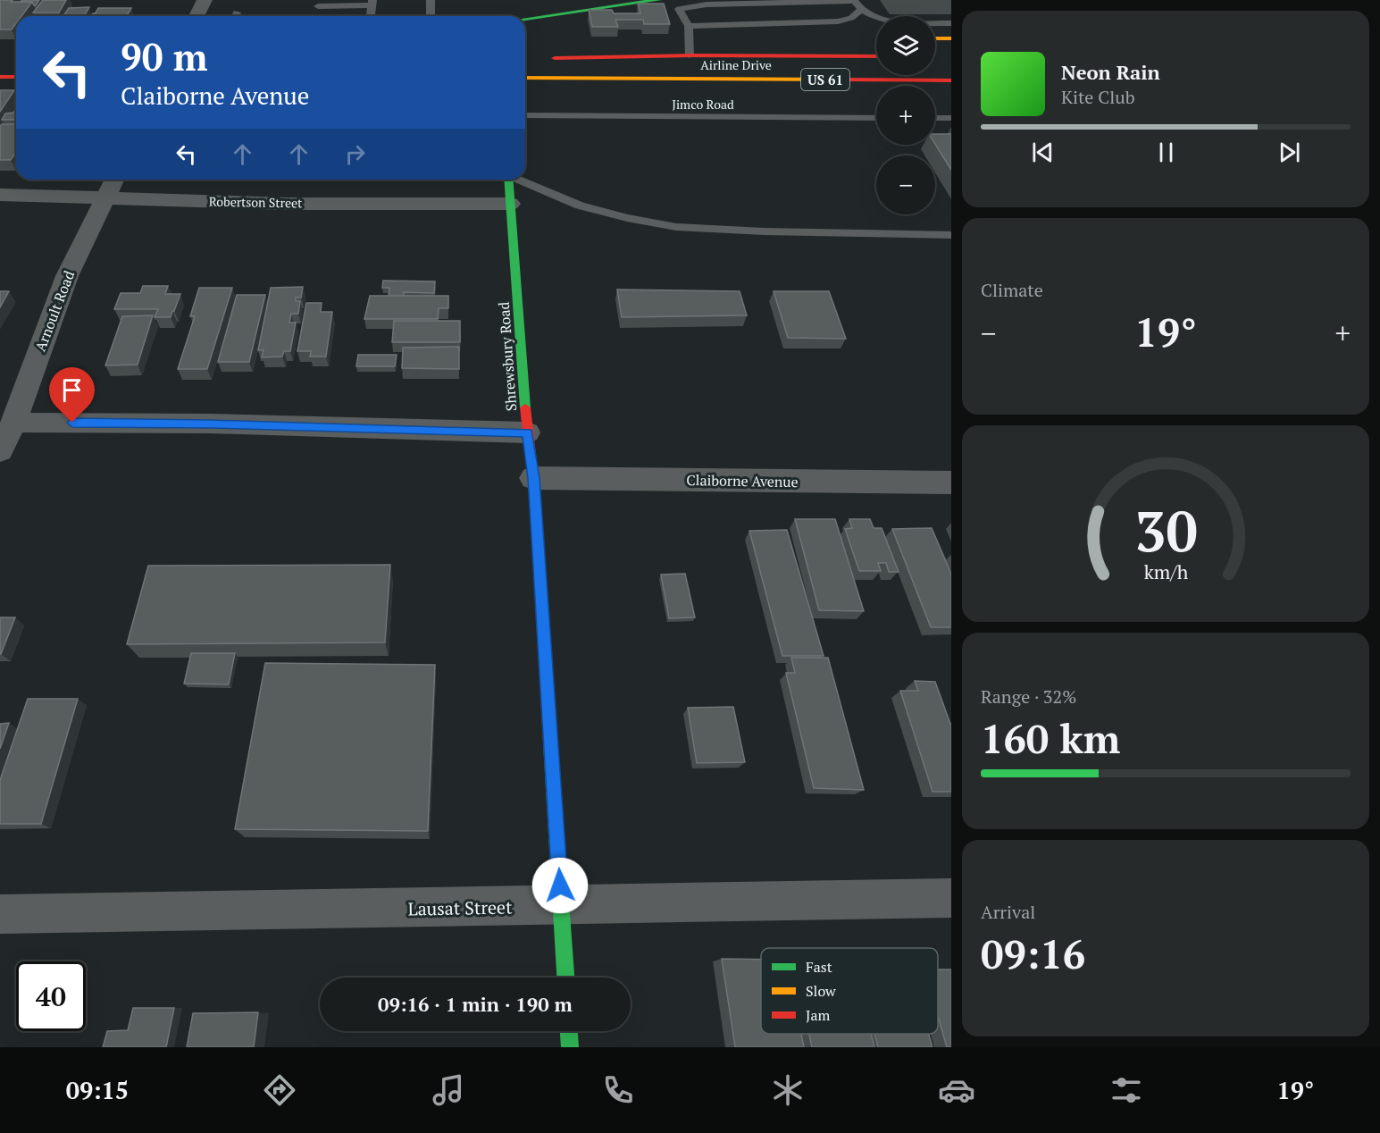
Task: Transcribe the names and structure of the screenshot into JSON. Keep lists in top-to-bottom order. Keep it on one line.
{"streets":{"main road":["Airline Drive","US 61","Shrewsbury Road"],"street":["Robertson Street","Arnoult Road","Claiborne Avenue","Lausat Street"],"lane":["Jimco Road"]},"crossings":[["Robertson Street","Arnoult Road"],["Robertson Street","Shrewsbury Road"],["Shrewsbury Road","Claiborne Avenue"],["Shrewsbury Road","Lausat Street"]],"legend":["Fast","Slow","Jam"],"page":{"map_buttons":["+","−"],"turn":["90 m","Claiborne Avenue"],"song":["Neon Rain","Kite Club"],"tile":["Climate",["Range · 32%","160 km"],["Arrival","09:16"]],"heat":["−","19°","+"],"limit":"40","trip":"09:16 · 1 min · 190 m","tabs":["09:15","19°"],"gauge":["30","km/h"]}}
